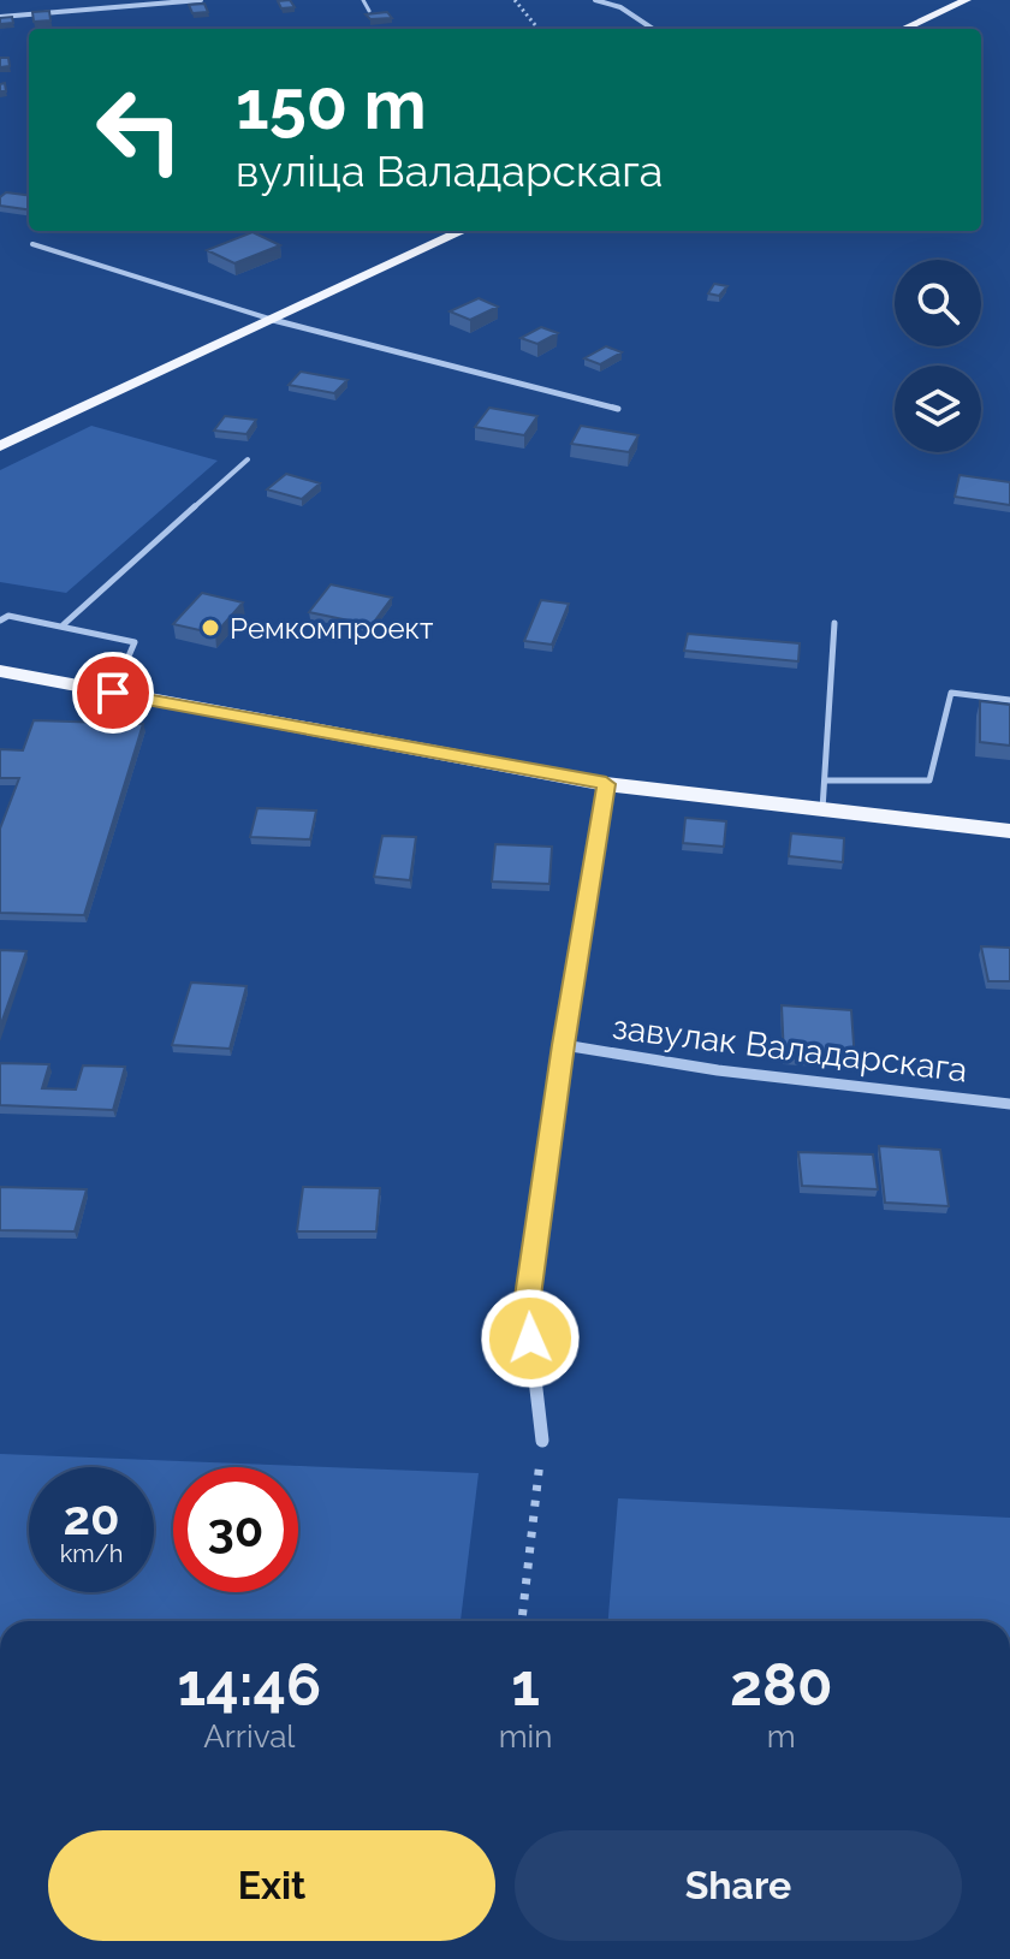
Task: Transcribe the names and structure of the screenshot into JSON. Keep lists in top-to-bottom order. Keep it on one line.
{"streets":{"street":["завулак Валадарскага"]},"places":["Ремкомпроект"],"page":{"turn":["150 m","вуліца Валадарскага"],"speed":"20 km/h","limit":"30","eta":["14:46","Arrival","1","min","280","m"],"buttons":["Exit","Share"]}}
